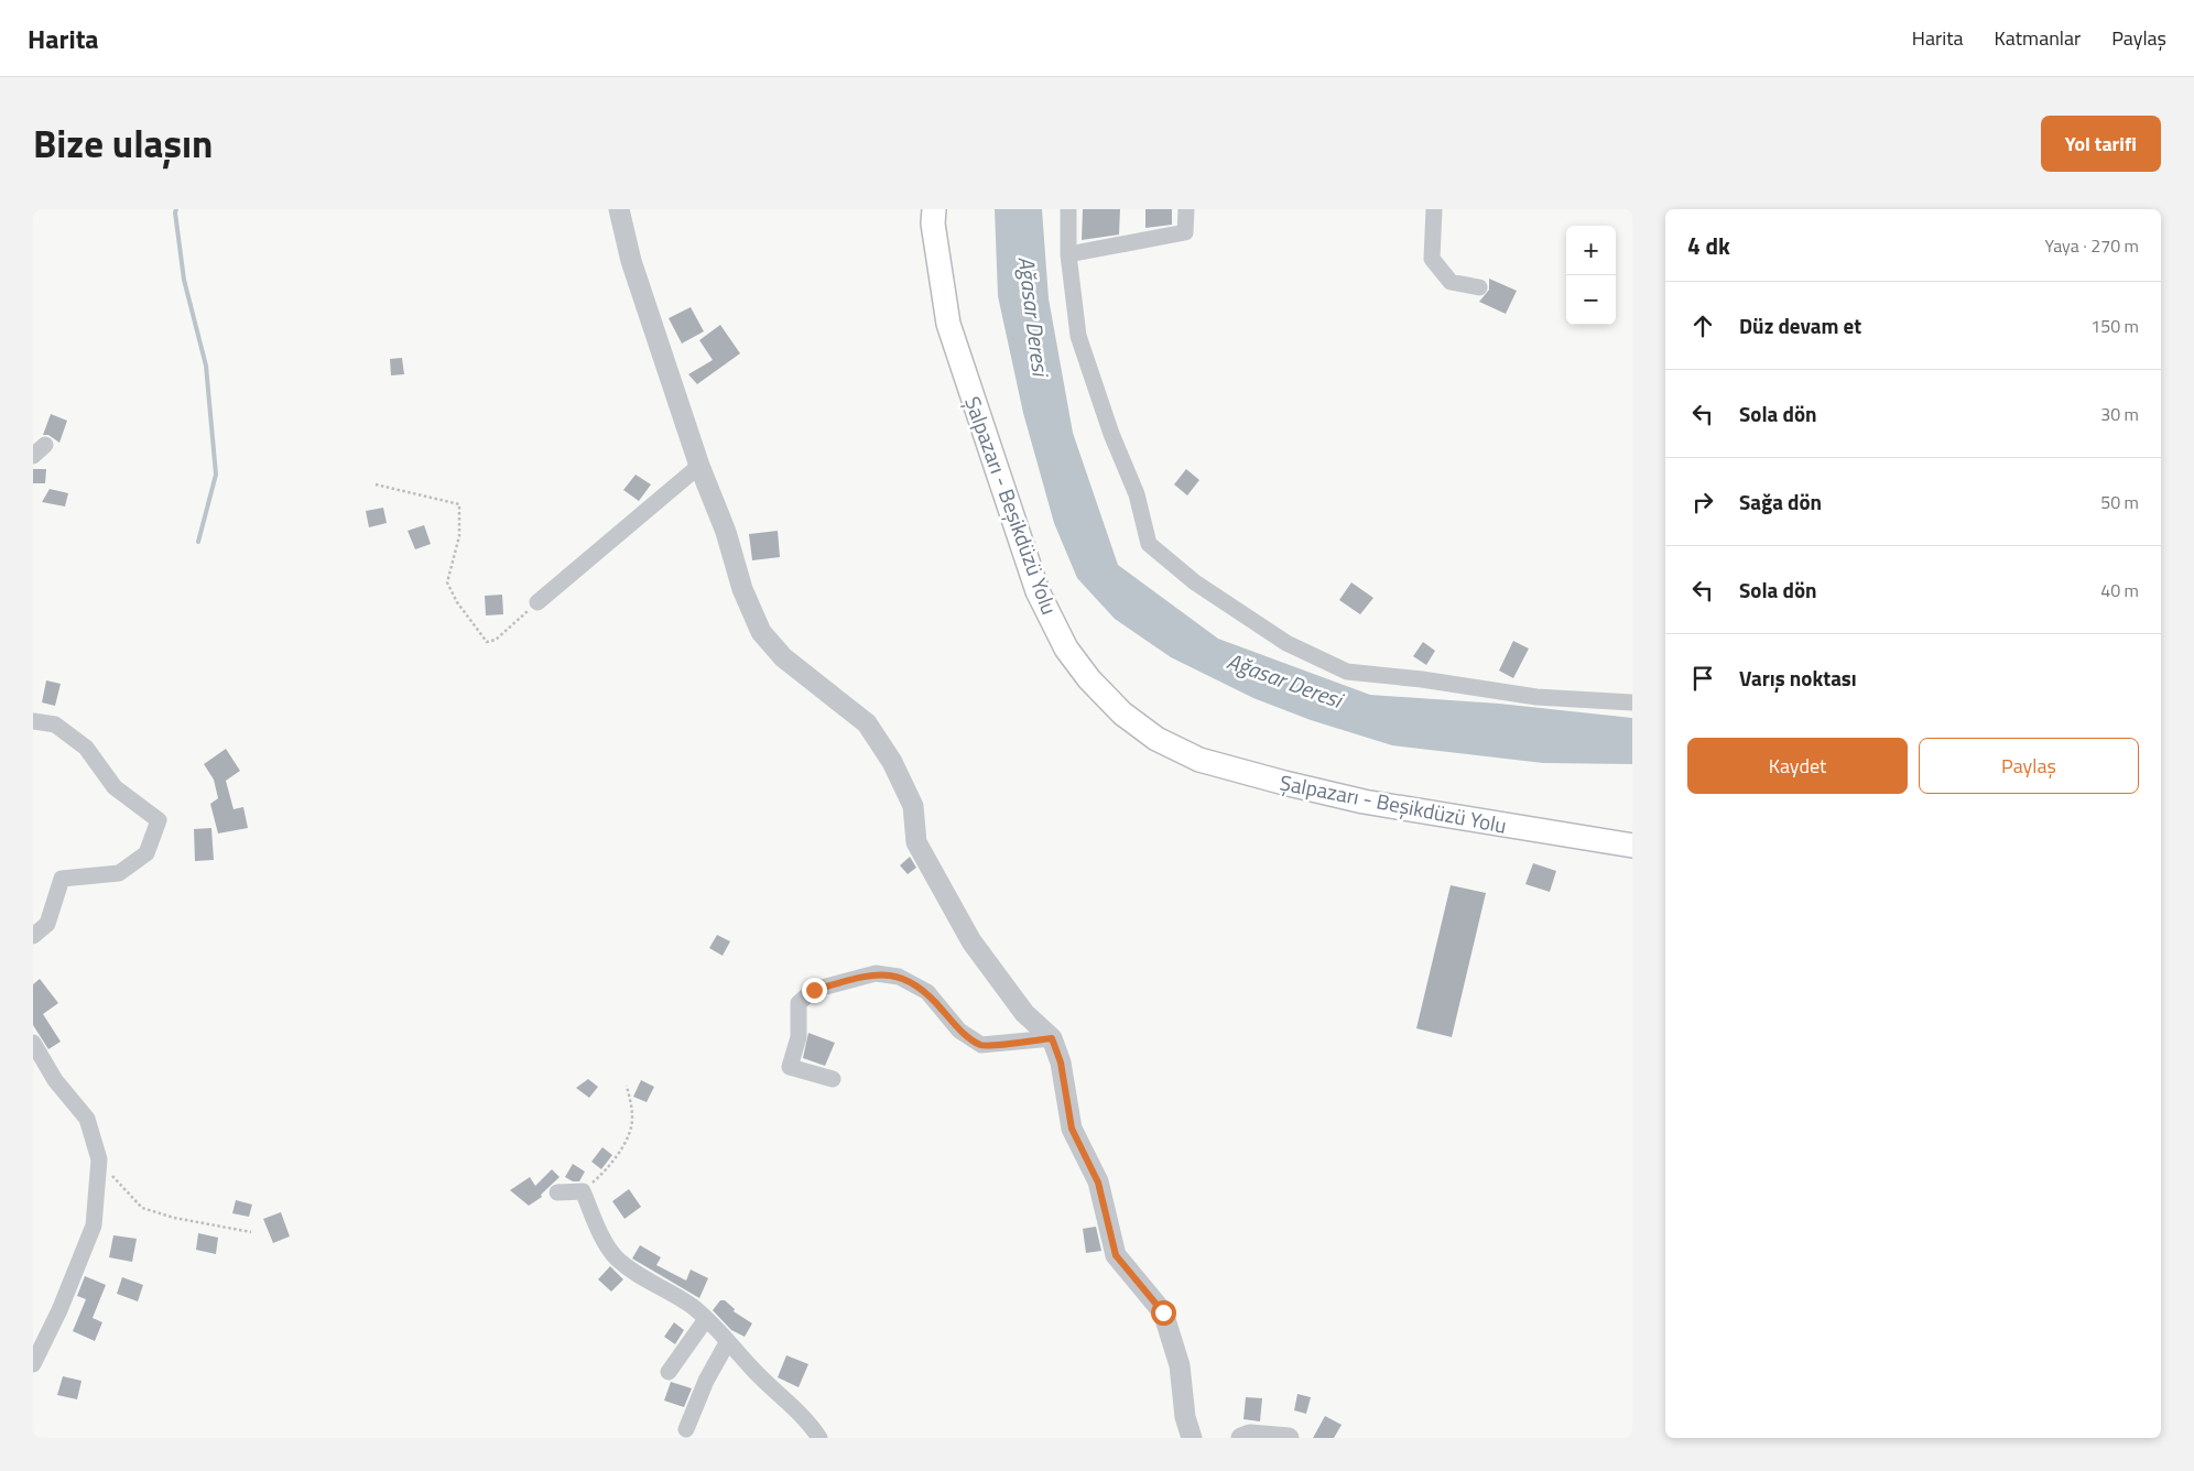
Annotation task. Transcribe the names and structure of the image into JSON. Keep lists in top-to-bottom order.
{
  "streets": {
    "main road": ["Şalpazarı - Beşikdüzü Yolu"]
  },
  "water": ["Ağasar Deresi"],
  "page": {
    "header": "Harita",
    "nav": ["Harita", "Katmanlar", "Paylaş"],
    "title": "Bize ulaşın",
    "buttons": [
      "Yol tarifi",
      ["Kaydet", "Paylaş"]
    ],
    "heading": ["4 dk", "Yaya · 270 m"],
    "map_buttons": ["+", "−"],
    "list": [
      ["Düz devam et", "150 m"],
      ["Sola dön", "30 m"],
      ["Sağa dön", "50 m"],
      ["Sola dön", "40 m"],
      "Varış noktası"
    ]
  }
}
